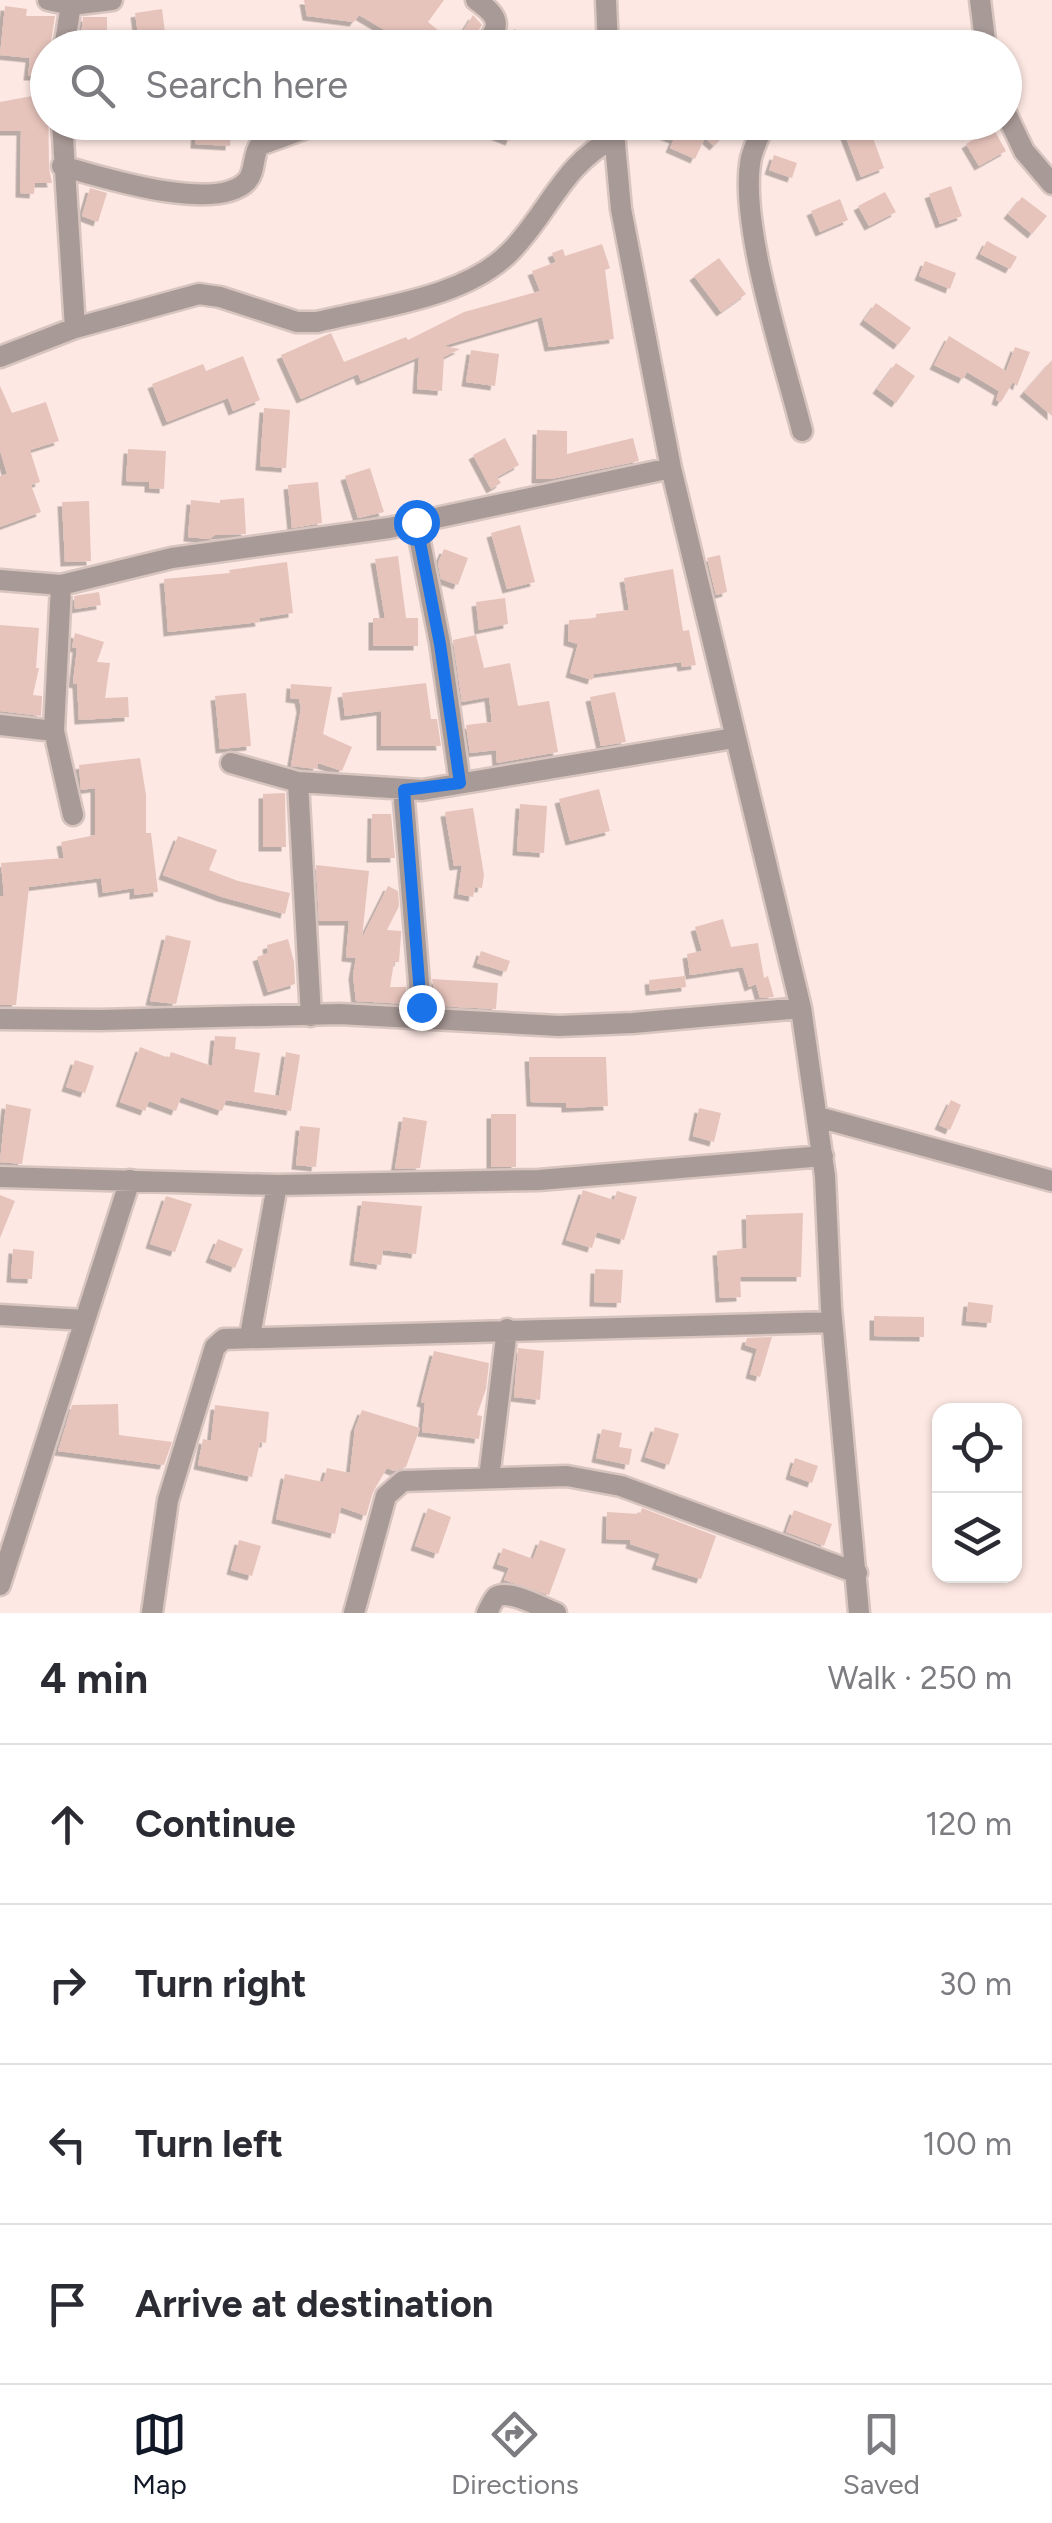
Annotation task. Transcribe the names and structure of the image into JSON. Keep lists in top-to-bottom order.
{
  "page": {
    "search": "Search here",
    "heading": ["4 min", "Walk · 250 m"],
    "list": [
      ["Continue", "120 m"],
      ["Turn right", "30 m"],
      ["Turn left", "100 m"],
      "Arrive at destination"
    ],
    "nav": ["Map", "Directions", "Saved"]
  }
}
